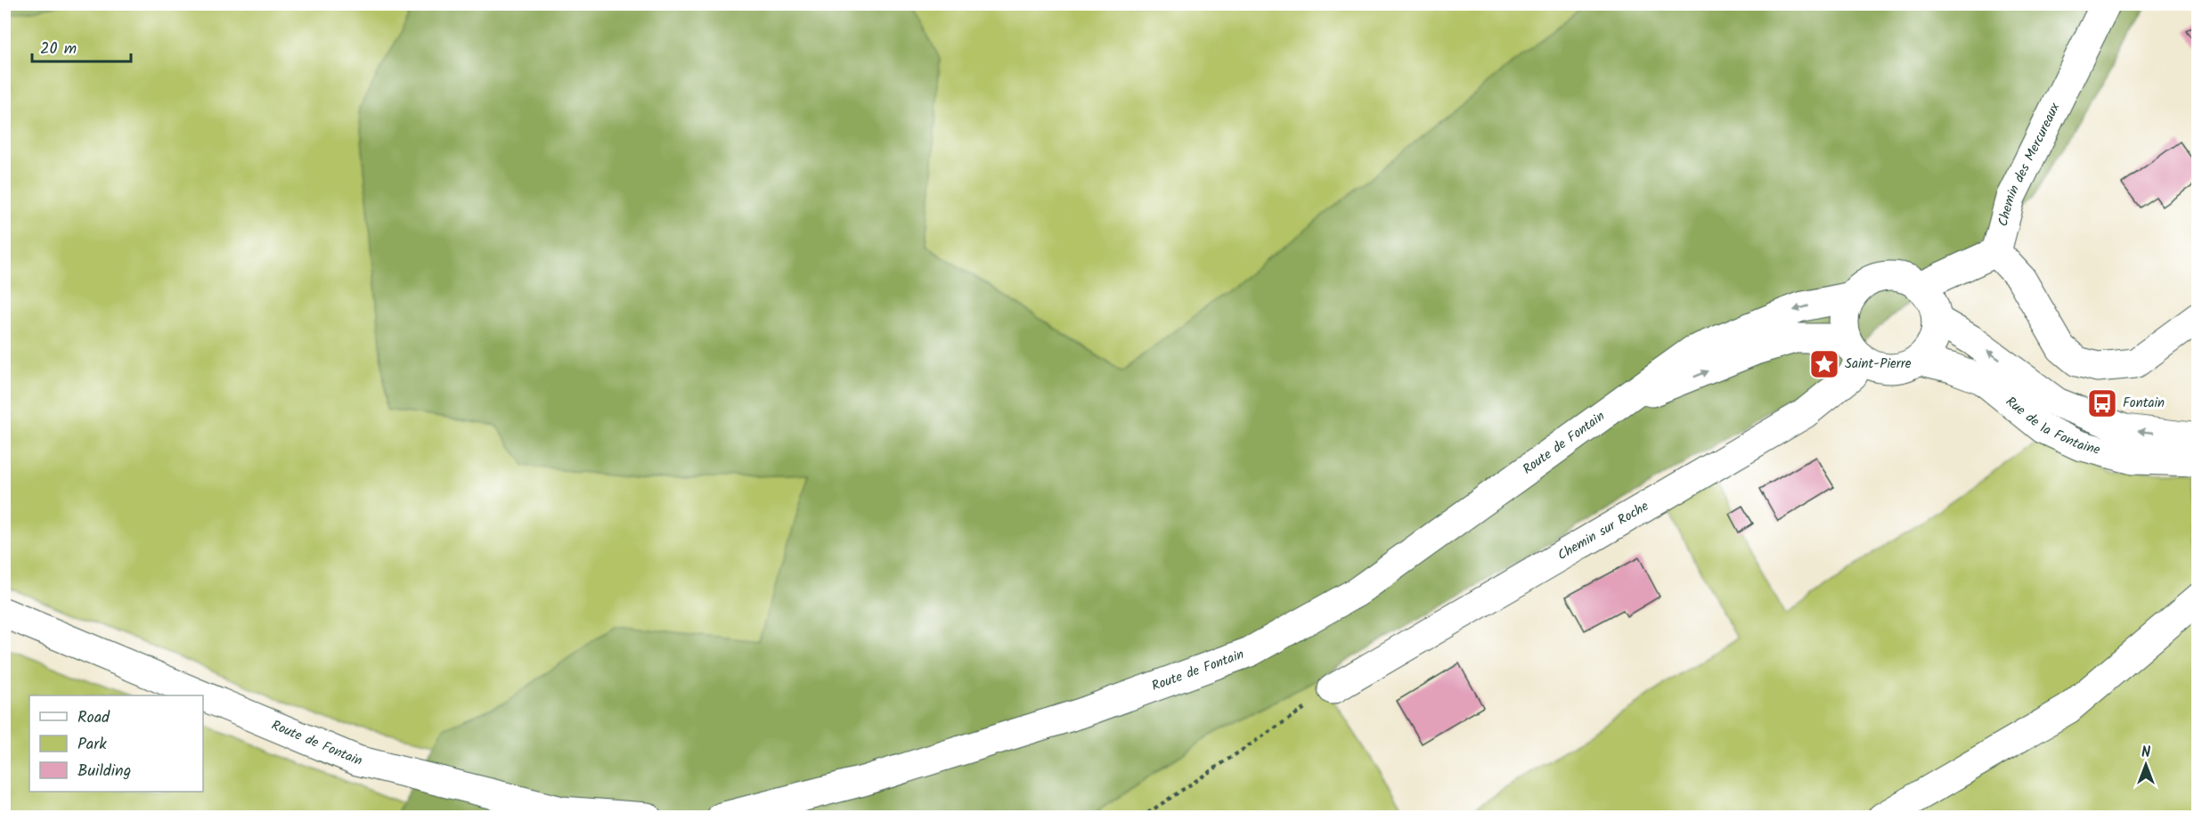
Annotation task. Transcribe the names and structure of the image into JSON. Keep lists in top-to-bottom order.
{
  "streets": {
    "street": [
      "Chemin des Mercureaux",
      "Rue de la Fontaine",
      "Route de Fontain",
      "Chemin sur Roche"
    ]
  },
  "crossings": [
    ["Rue de la Fontaine", "Route de Fontain"],
    ["Rue de la Fontaine", "Chemin sur Roche"],
    ["Route de Fontain", "Chemin sur Roche"]
  ],
  "places": {
    "place": ["Saint-Pierre"],
    "bus stop": ["Fontain"]
  },
  "legend": ["Road", "Park", "Building"],
  "scale_bar": "20 m",
  "north": "top"
}
